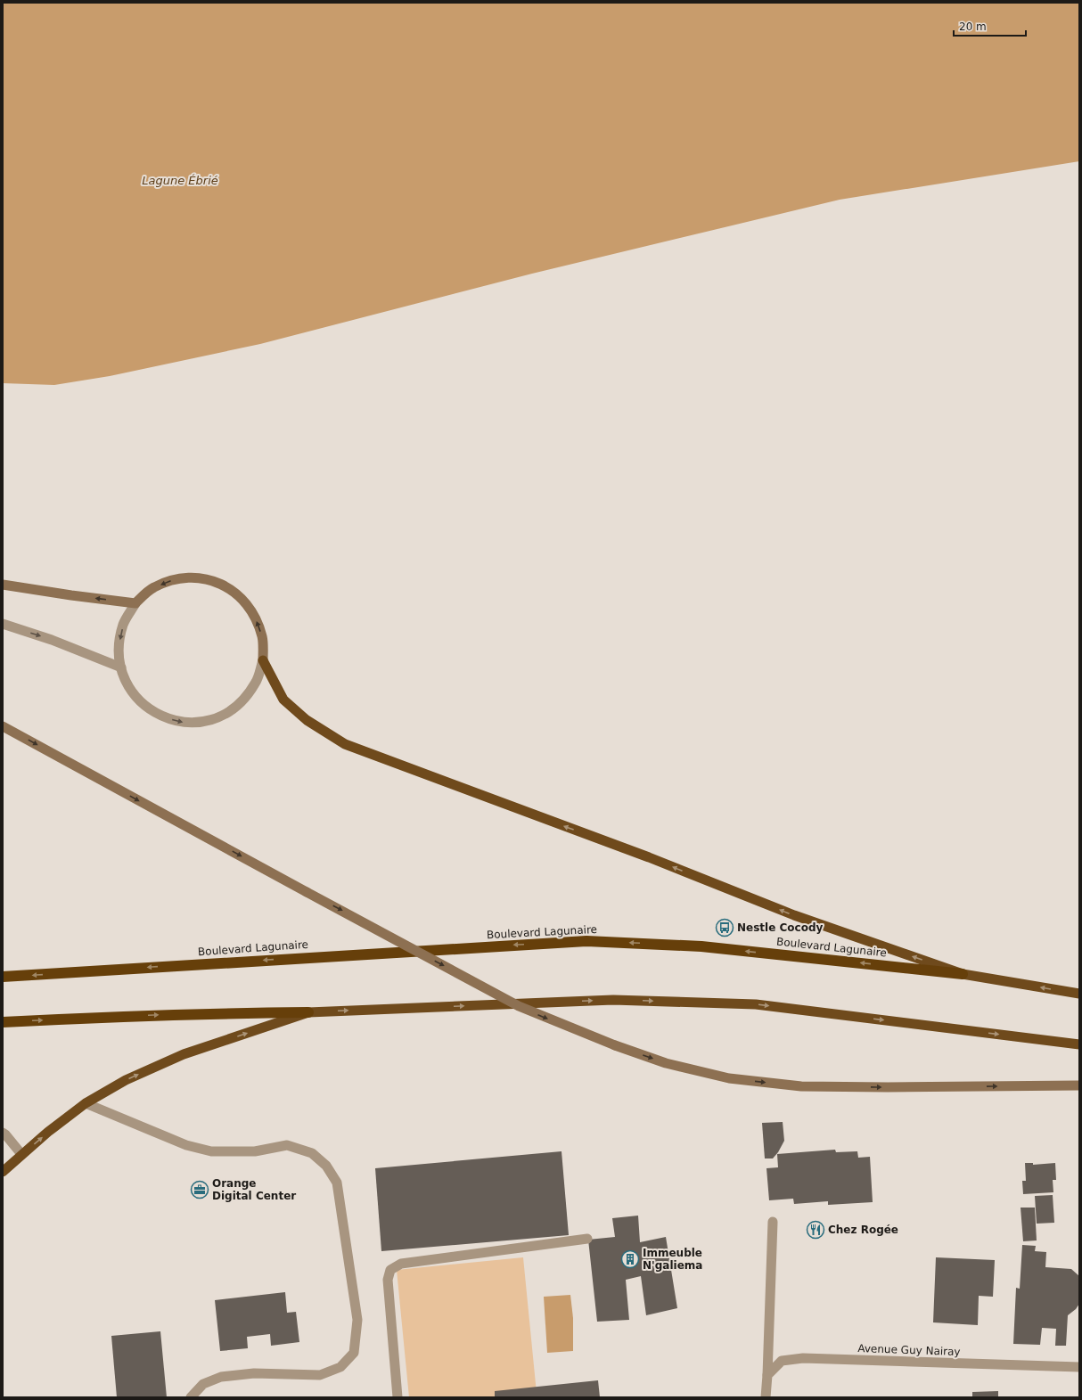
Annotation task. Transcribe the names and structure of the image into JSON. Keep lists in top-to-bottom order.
{
  "streets": {
    "highway": ["Boulevard Lagunaire"],
    "street": ["Avenue Guy Nairay"]
  },
  "water": ["Lagune Ébrié"],
  "places": {
    "bus stop": ["Nestle Cocody"],
    "office": ["Orange Digital Center"],
    "restaurant": ["Chez Rogée"],
    "building": ["Immeuble N'galiema"]
  },
  "scale_bar": "20 m"
}
